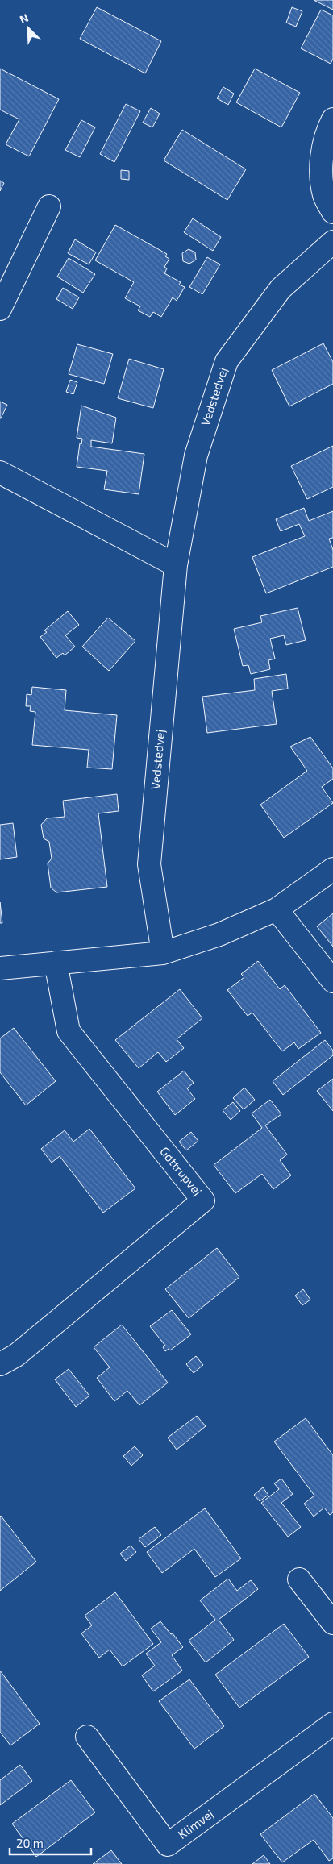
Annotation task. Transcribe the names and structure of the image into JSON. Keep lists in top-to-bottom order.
{
  "streets": {
    "street": ["Vedstedvej", "Gøttrupvej", "Klimvej"]
  },
  "scale_bar": "20 m",
  "north": "top left"
}
